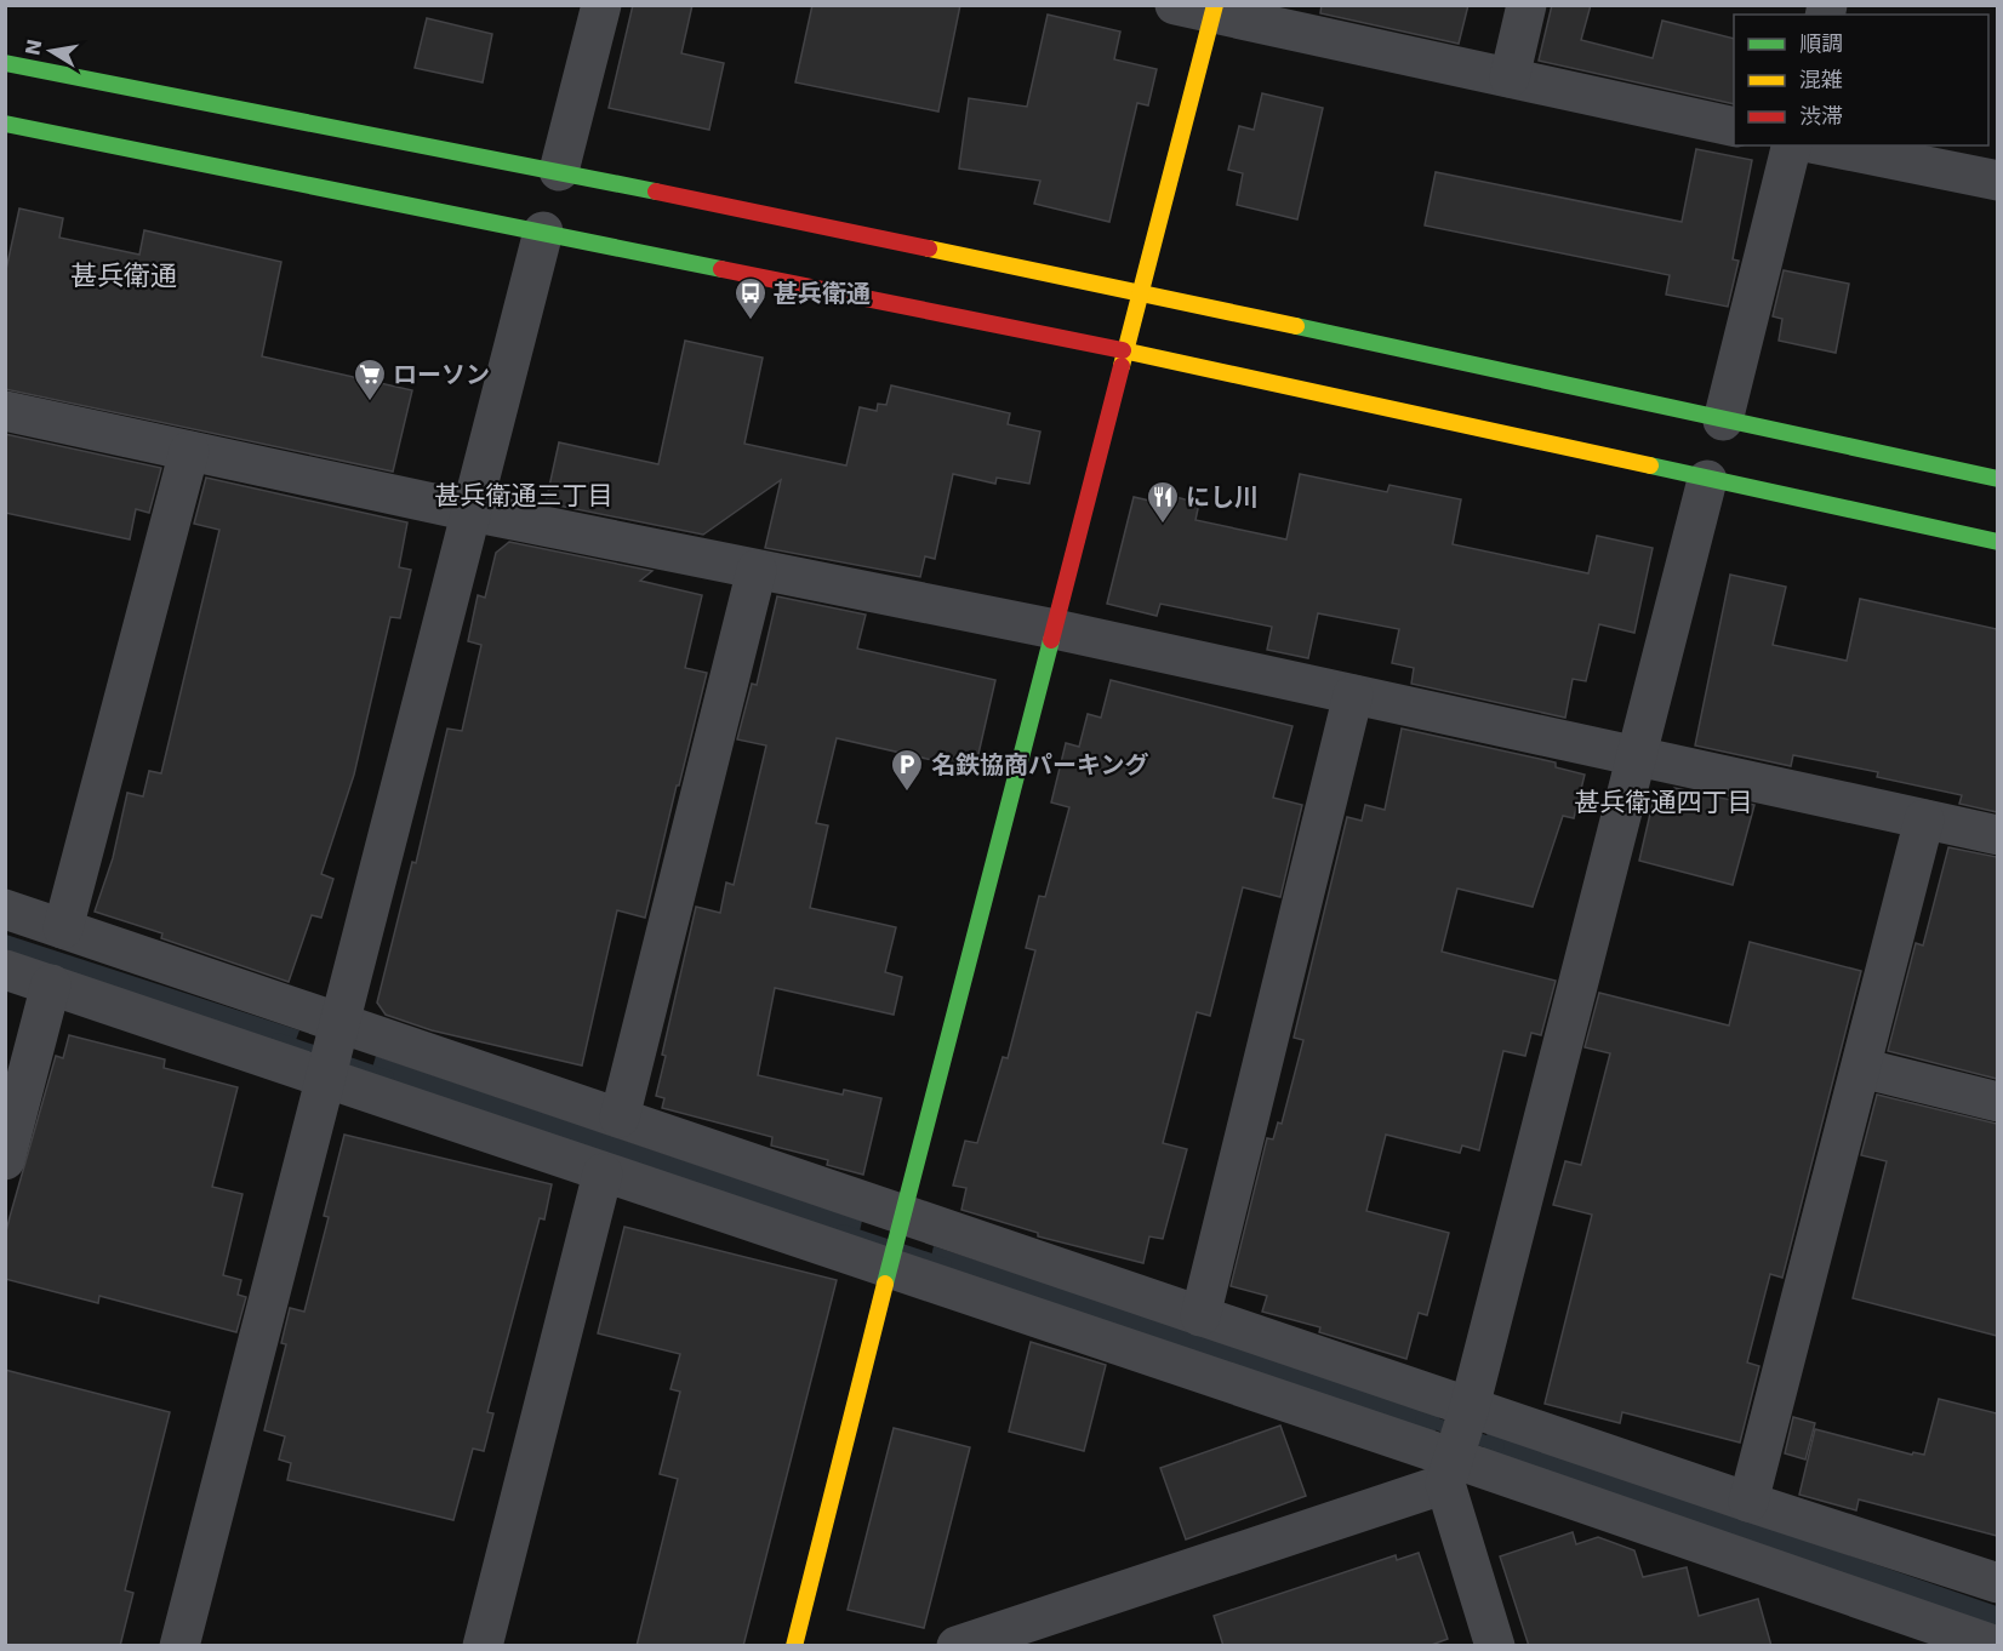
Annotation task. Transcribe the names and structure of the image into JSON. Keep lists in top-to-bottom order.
{
  "districts": ["甚兵衛通", "甚兵衛通三丁目", "甚兵衛通四丁目"],
  "places": {
    "bus stop": ["甚兵衛通"],
    "supermarket": ["ローソン"],
    "restaurant": ["にし川"],
    "parking": ["名鉄協商パーキング"]
  },
  "legend": ["順調", "混雑", "渋滞"],
  "north": "left"
}
